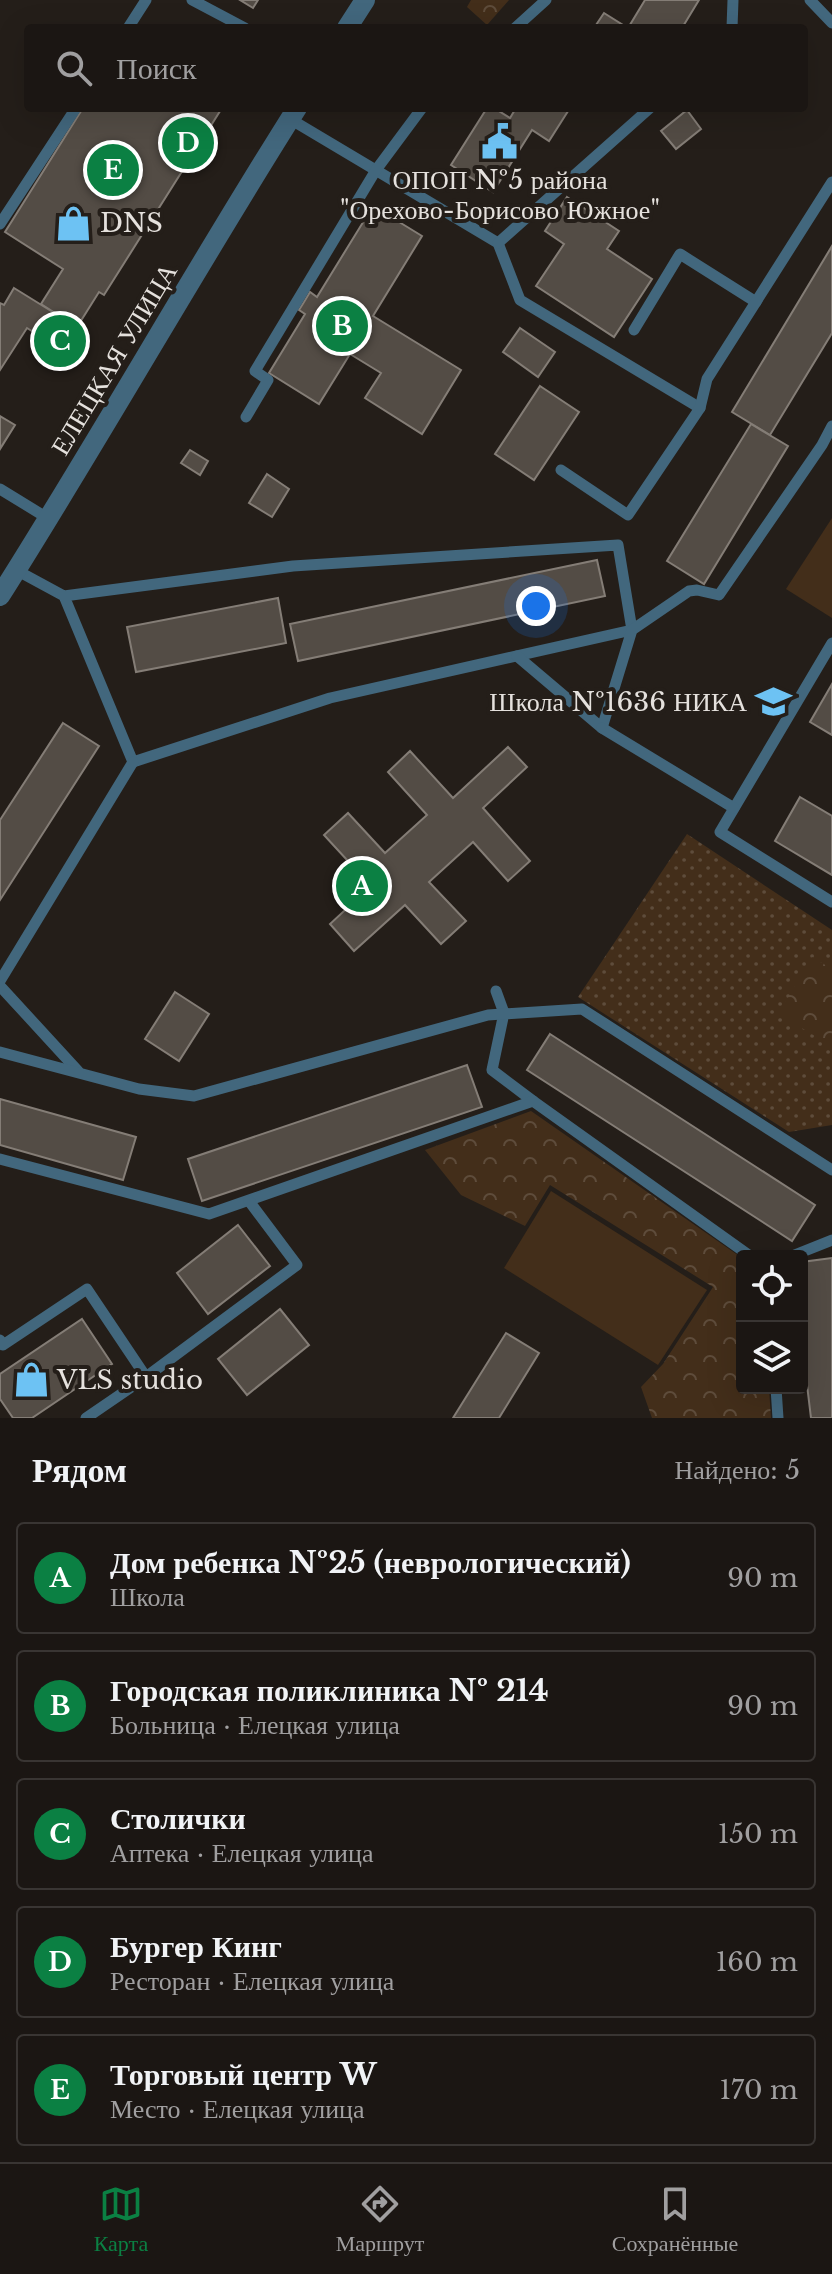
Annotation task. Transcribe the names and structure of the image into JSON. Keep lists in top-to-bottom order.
{
  "streets": {
    "street": ["ЕЛЕЦКАЯ УЛИЦА"]
  },
  "places": {
    "public building": ["ОПОП №5 района \"Орехово-Борисово Южное\""],
    "shop": ["DNS", "VLS studio"],
    "school or university": ["Школа №1636 НИКА"]
  },
  "page": {
    "search": "Поиск",
    "pins": [
      "D",
      "E",
      "B",
      "C",
      "A"
    ],
    "heading": ["Рядом", "Найдено: 5"],
    "list": [
      {
        "mark": "A",
        "name": "Дом ребенка №25 (неврологический)",
        "note": "Школа",
        "value": "90 m"
      },
      {
        "mark": "B",
        "name": "Городская поликлиника № 214",
        "note": "Больница · Елецкая улица",
        "value": "90 m"
      },
      {
        "mark": "C",
        "name": "Столички",
        "note": "Аптека · Елецкая улица",
        "value": "150 m"
      },
      {
        "mark": "D",
        "name": "Бургер Кинг",
        "note": "Ресторан · Елецкая улица",
        "value": "160 m"
      },
      {
        "mark": "E",
        "name": "Торговый центр W",
        "note": "Место · Елецкая улица",
        "value": "170 m"
      }
    ],
    "nav": ["Карта", "Маршрут", "Сохранённые"]
  }
}
